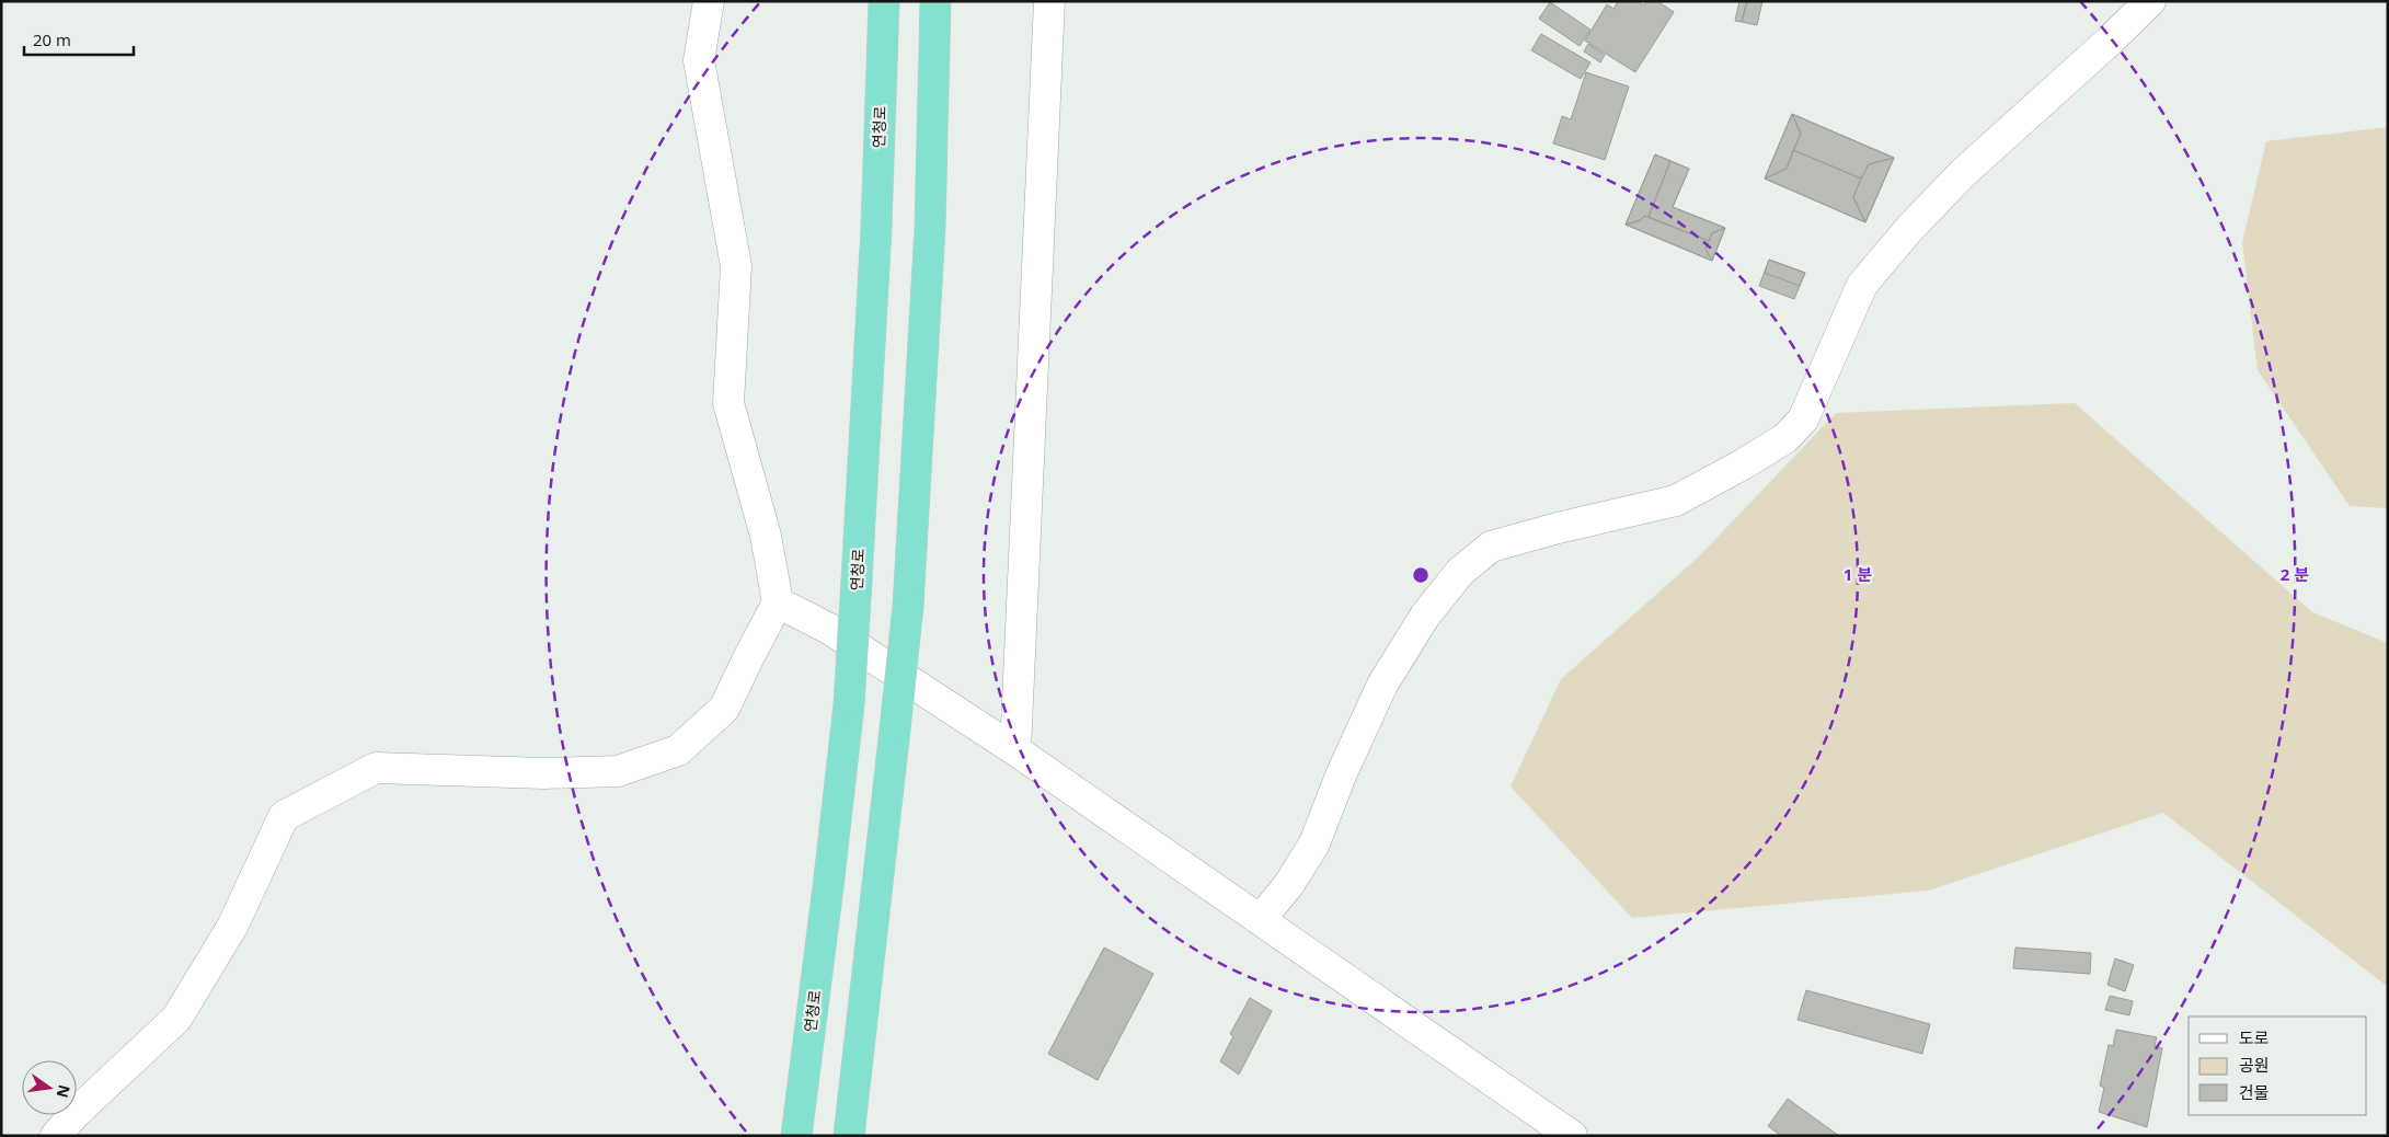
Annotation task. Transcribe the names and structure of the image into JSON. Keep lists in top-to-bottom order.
{
  "streets": {
    "highway": ["연청로"]
  },
  "legend": ["도로", "공원", "건물"],
  "scale_bar": "20 m",
  "north": "right",
  "rings": ["1 분", "2 분"]
}
